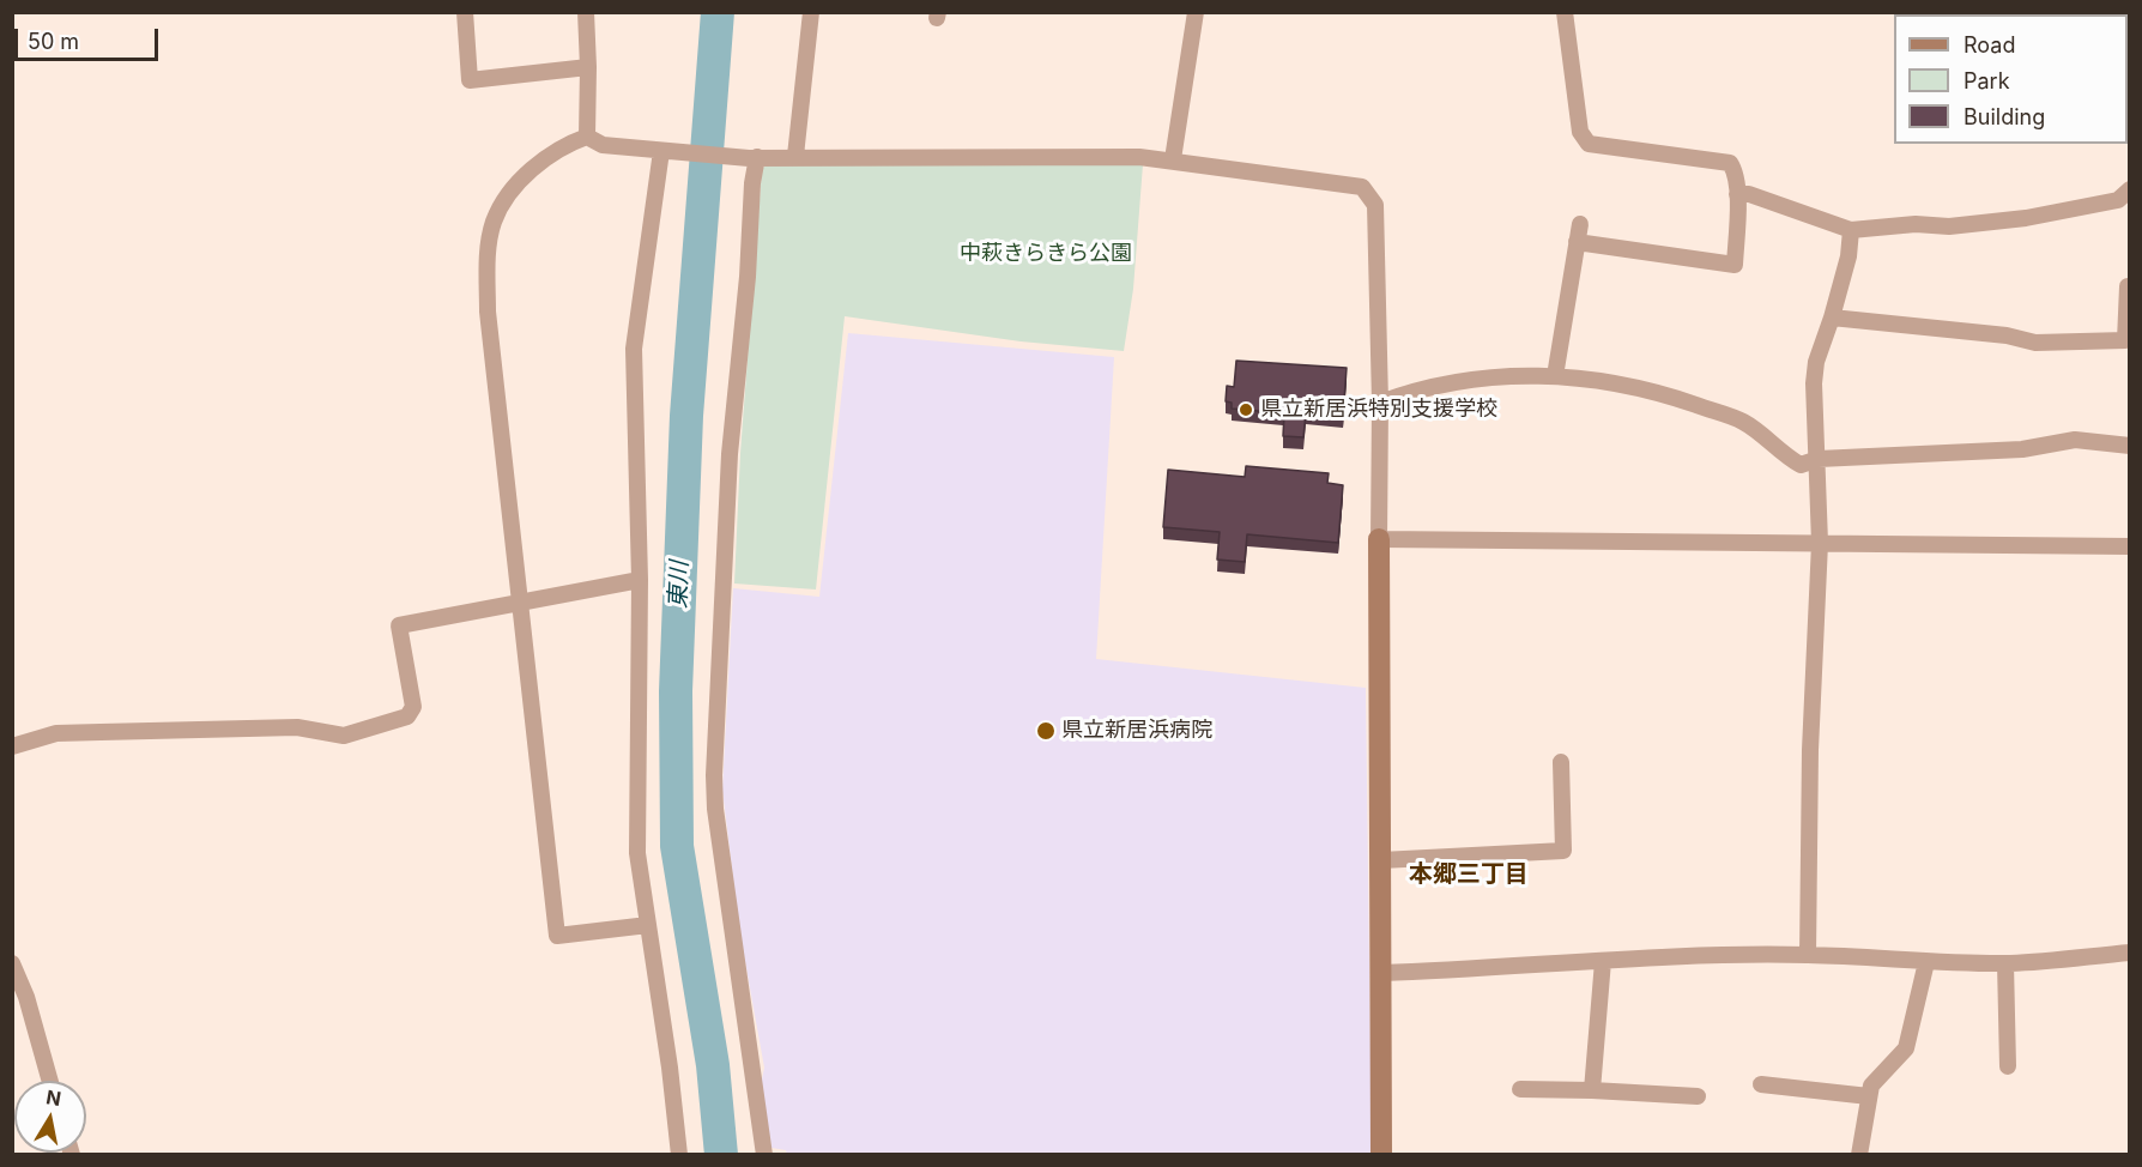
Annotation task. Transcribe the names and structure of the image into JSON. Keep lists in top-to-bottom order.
{
  "districts": ["本郷三丁目"],
  "water": ["東川"],
  "parks": ["中萩きらきら公園"],
  "places": ["県立新居浜特別支援学校", "県立新居浜病院"],
  "legend": ["Road", "Park", "Building"],
  "scale_bar": "50 m",
  "north": "top"
}
